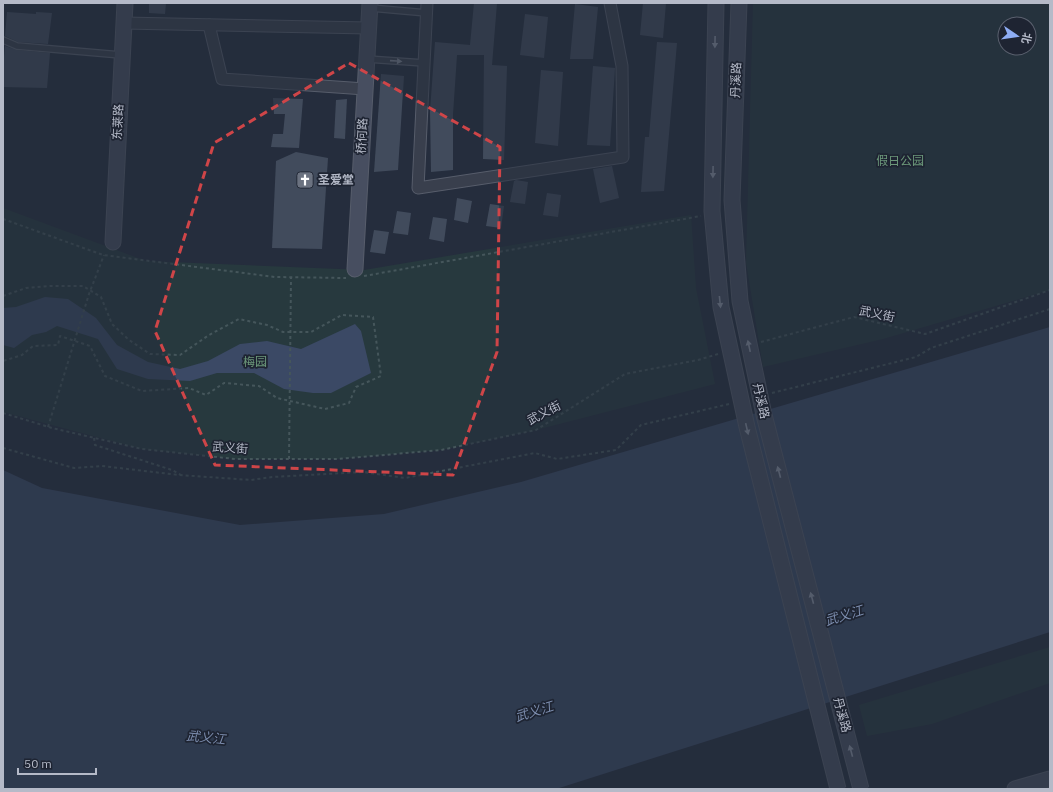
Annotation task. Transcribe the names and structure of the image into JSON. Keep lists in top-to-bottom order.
{
  "streets": {
    "main road": ["丹溪路", "东莱路", "桥何路"],
    "path": ["武义街"]
  },
  "water": ["武义江"],
  "parks": ["假日公园", "梅园"],
  "places": {
    "church": ["圣爱堂"]
  },
  "scale_bar": "50 m",
  "north": "right"
}
